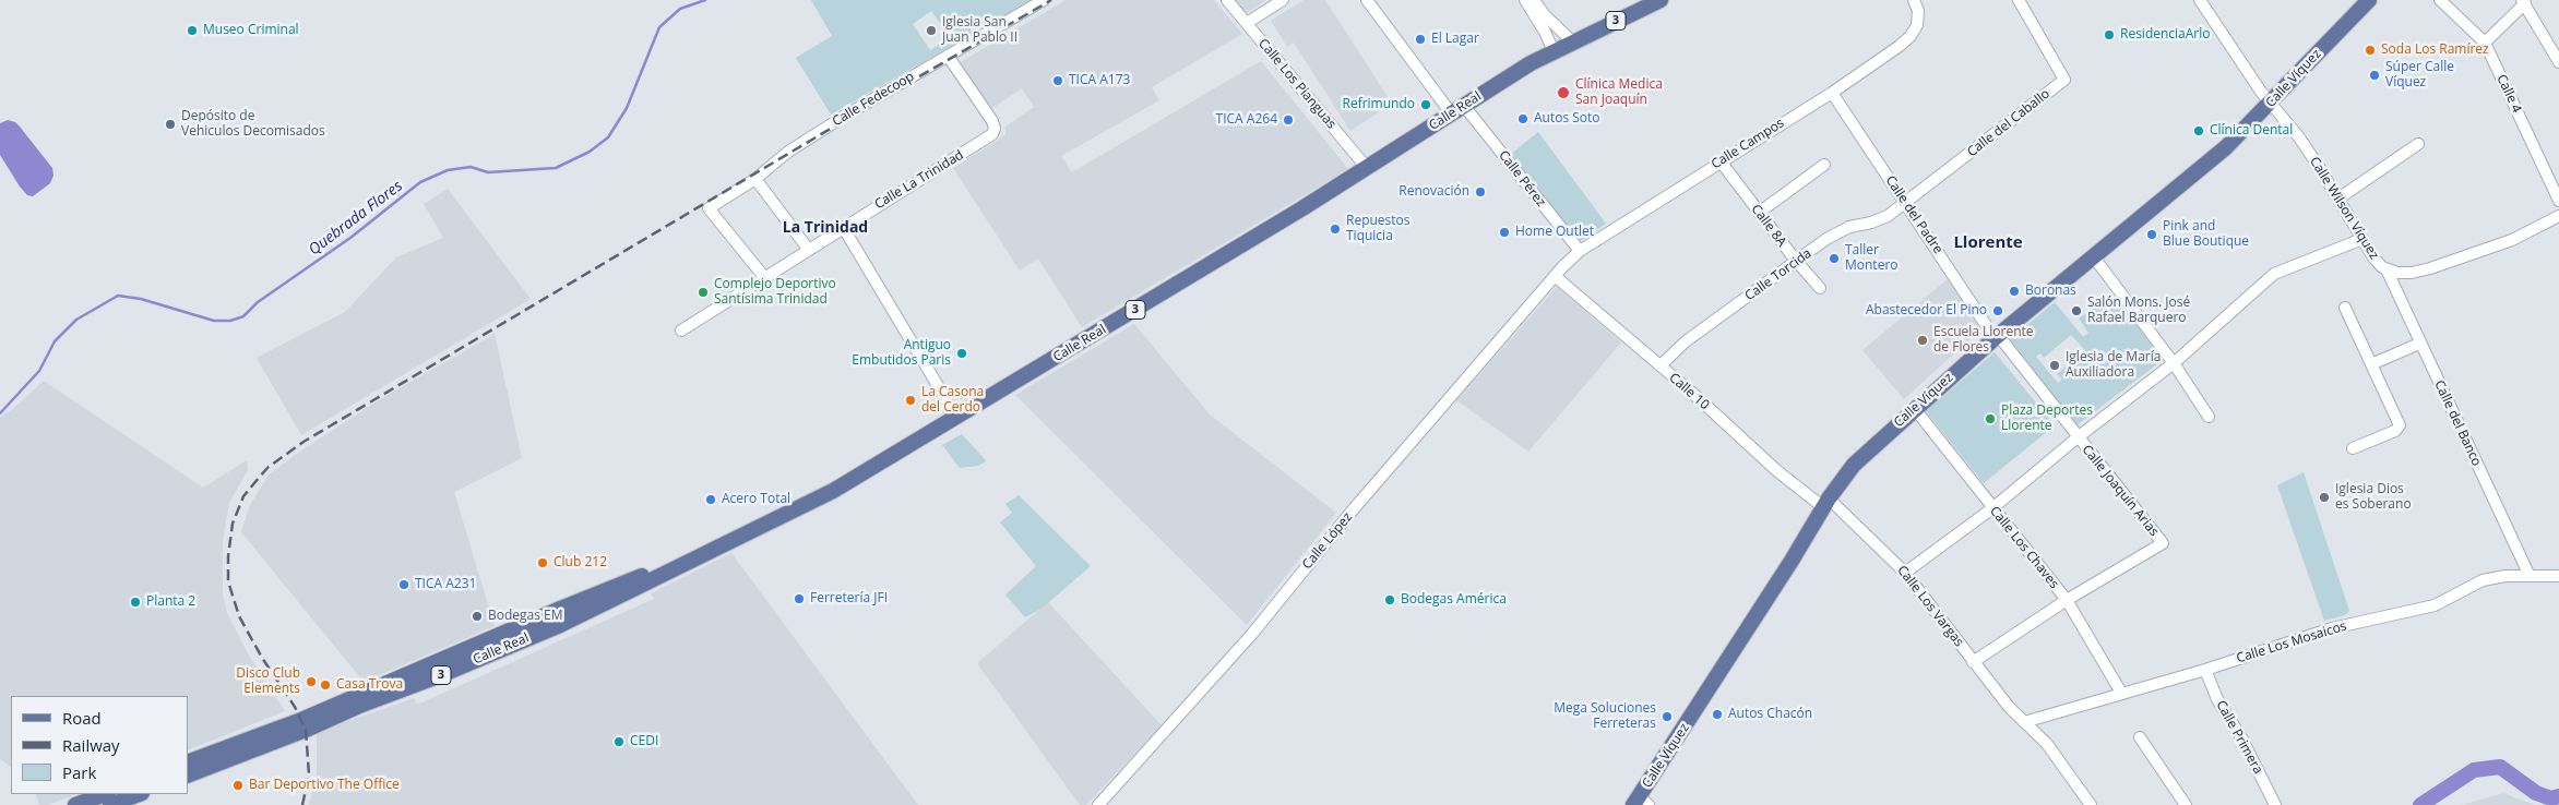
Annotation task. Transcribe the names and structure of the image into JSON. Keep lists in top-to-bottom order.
{
  "streets": {
    "main road": ["3", "Calle Víquez", "Calle Real"],
    "street": [
      "Calle Los Pianguas",
      "Calle 4",
      "Calle Fedecoop",
      "Calle del Caballo",
      "Calle Campos",
      "Calle Pérez",
      "Calle La Trinidad",
      "Calle Wilson Víquez",
      "Calle del Padre",
      "Calle 8A",
      "Calle Torcida",
      "Calle 10",
      "Calle del Banco",
      "Calle Joaquín Arias",
      "Calle López",
      "Calle Los Chaves",
      "Calle Los Vargas",
      "Calle Los Mosaicos",
      "Calle Primera"
    ]
  },
  "crossings": [
    ["Calle Víquez", "Calle Wilson Víquez"],
    ["Calle Víquez", "Calle del Padre"],
    ["Calle Víquez", "Calle 10"],
    ["Calle Víquez", "Calle Joaquín Arias"],
    ["Calle Víquez", "Calle Los Chaves"],
    ["Calle Víquez", "Calle Los Vargas"],
    ["Calle Los Pianguas", "Calle Real"],
    ["Calle Fedecoop", "Calle La Trinidad"],
    ["Calle Real", "Calle Pérez"],
    ["Calle del Caballo", "Calle del Padre"],
    ["Calle del Caballo", "Calle Torcida"],
    ["Calle Campos", "Calle Pérez"],
    ["Calle Campos", "Calle del Padre"],
    ["Calle Campos", "Calle 8A"],
    ["Calle Campos", "Calle 10"],
    ["Calle Campos", "Calle López"],
    ["Calle Wilson Víquez", "Calle del Banco"],
    ["Calle del Padre", "Calle Torcida"],
    ["Calle del Padre", "Calle Joaquín Arias"],
    ["Calle 8A", "Calle Torcida"],
    ["Calle Torcida", "Calle 10"],
    ["Calle 10", "Calle López"],
    ["Calle 10", "Calle Los Vargas"],
    ["Calle del Banco", "Calle Los Mosaicos"],
    ["Calle Joaquín Arias", "Calle Los Chaves"],
    ["Calle Los Chaves", "Calle Los Mosaicos"],
    ["Calle Los Vargas", "Calle Los Mosaicos"],
    ["Calle Los Mosaicos", "Calle Primera"]
  ],
  "districts": ["La Trinidad", "Llorente"],
  "water": ["Quebrada Flores"],
  "places": [
    "Museo Criminal",
    "Iglesia San Juan Pablo II",
    "ResidenciaArlo",
    "El Lagar",
    "Soda Los Ramírez",
    "Súper Calle Víquez",
    "TICA A173",
    "Clínica Medica San Joaquín",
    "Refrimundo",
    "Autos Soto",
    "TICA A264",
    "Depósito de Vehiculos Decomisados",
    "Clínica Dental",
    "Renovación",
    "Repuestos Tiquicia",
    "Home Outlet",
    "Pink and Blue Boutique",
    "Taller Montero",
    "Boronas",
    "Complejo Deportivo Santísima Trinidad",
    "Abastecedor El Pino",
    "Salón Mons. José Rafael Barquero",
    "Escuela Llorente de Flores",
    "Antiguo Embutidos Paris",
    "Iglesia de María Auxiliadora",
    "La Casona del Cerdo",
    "Plaza Deportes Llorente",
    "Iglesia Dios es Soberano",
    "Acero Total",
    "Club 212",
    "TICA A231",
    "Ferretería JFI",
    "Bodegas América",
    "Planta 2",
    "Bodegas EM",
    "Disco Club Elements",
    "Casa Trova",
    "Autos Chacón",
    "Mega Soluciones Ferreteras",
    "CEDI",
    "Bar Deportivo The Office"
  ],
  "legend": ["Road", "Railway", "Park"]
}
